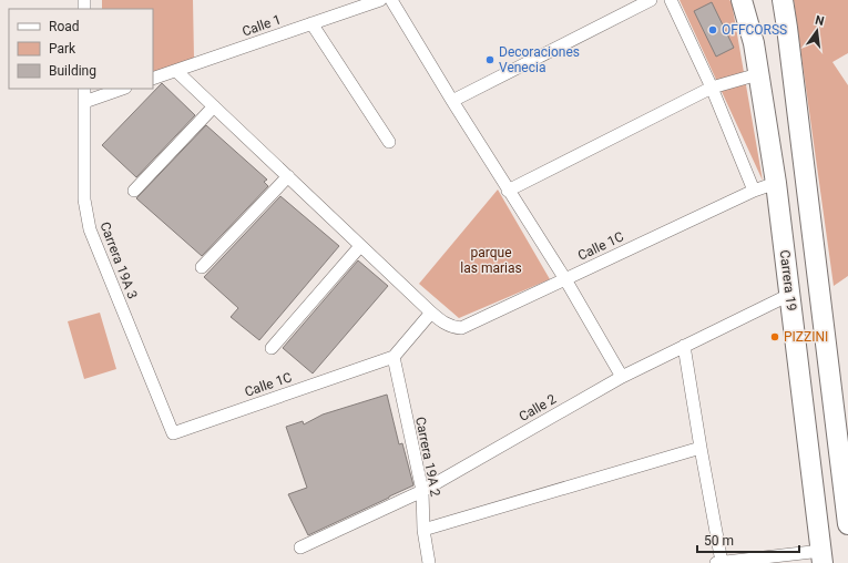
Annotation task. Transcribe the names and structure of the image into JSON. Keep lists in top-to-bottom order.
{
  "streets": {
    "highway": ["Carrera 19"],
    "street": [
      "Calle 1",
      "Calle 1C",
      "Carrera 19A 3",
      "Calle 2",
      "Carrera 19A 2"
    ]
  },
  "crossings": [
    ["Calle 1C", "Carrera 19A 3"],
    ["Calle 1C", "Carrera 19"],
    ["Calle 1C", "Carrera 19A 2"],
    ["Carrera 19", "Calle 2"],
    ["Calle 2", "Carrera 19A 2"]
  ],
  "parks": ["parque las marias"],
  "places": ["OFFCORSS", "Decoraciones Venecia", "PIZZINI"],
  "legend": ["Road", "Park", "Building"],
  "scale_bar": "50 m",
  "north": "top"
}
